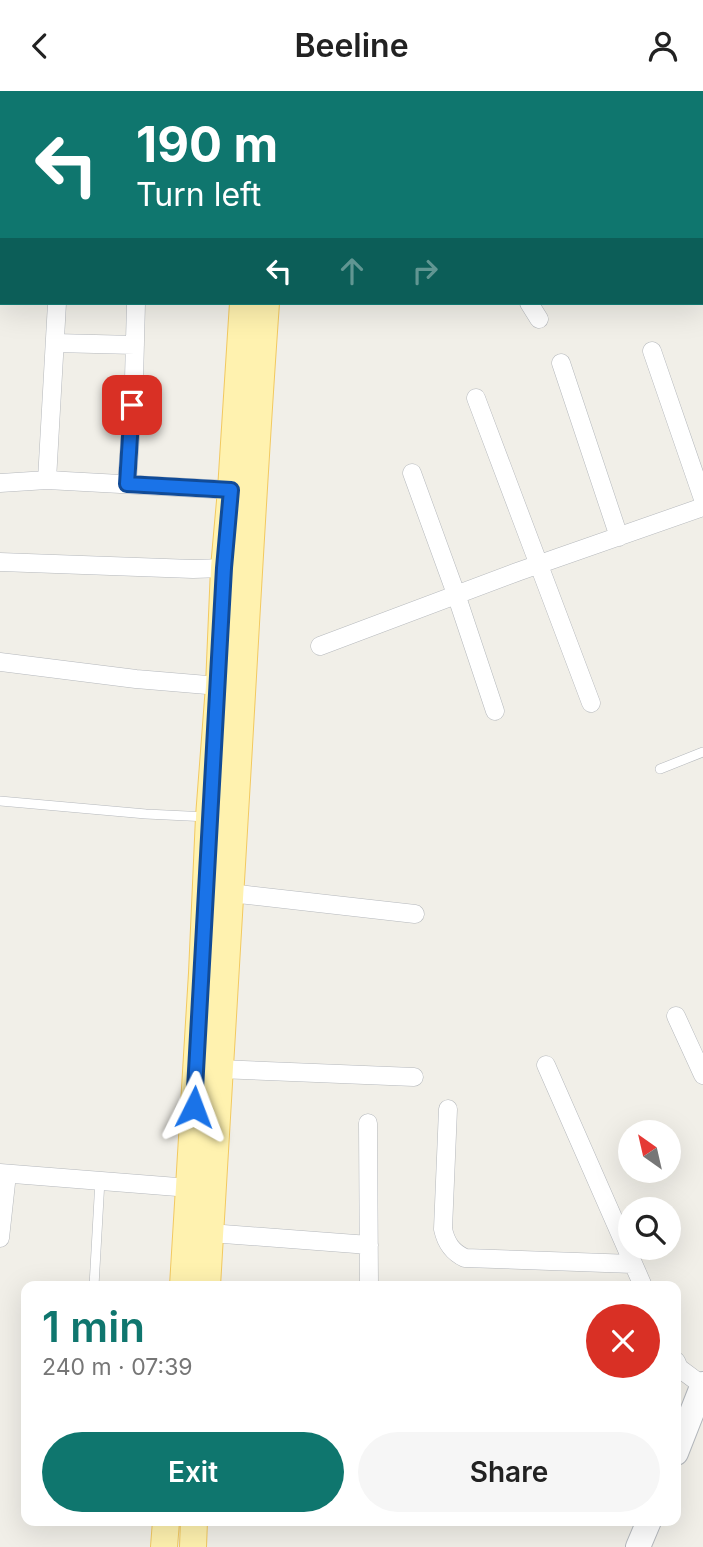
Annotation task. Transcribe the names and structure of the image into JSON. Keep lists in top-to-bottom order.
{
  "north": "top left",
  "page": {
    "header": "Beeline",
    "turn": ["190 m", "Turn left"],
    "heading": ["1 min", "240 m · 07:39"],
    "buttons": ["Exit", "Share"]
  }
}
